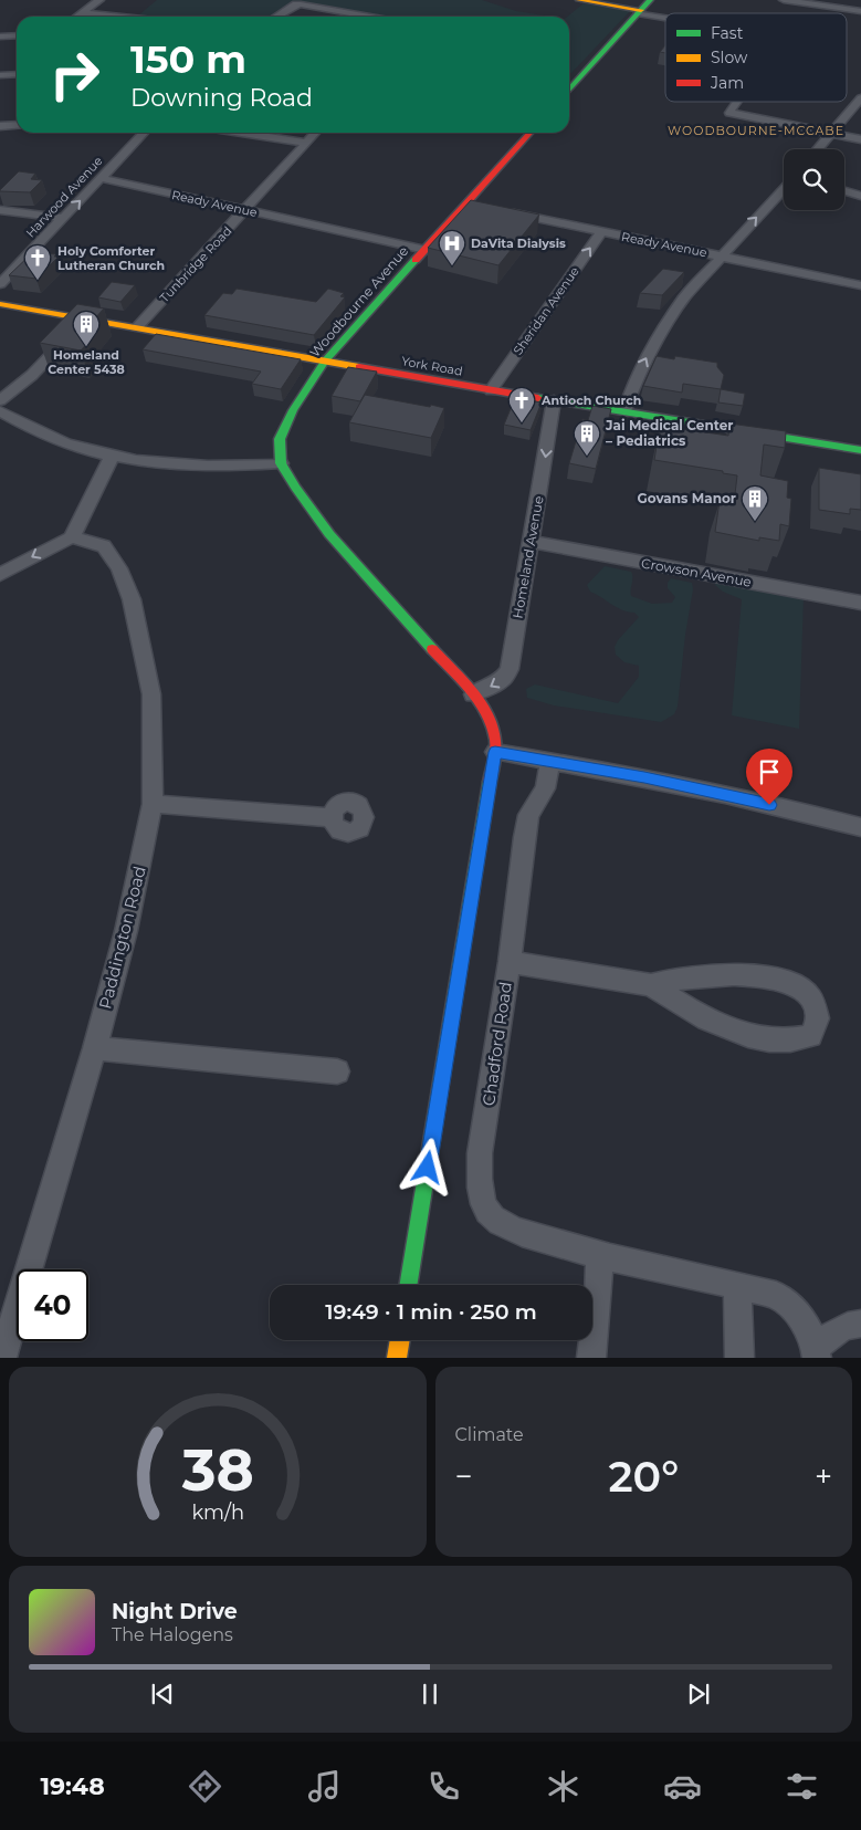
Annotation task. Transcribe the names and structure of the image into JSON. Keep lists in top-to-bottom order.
{
  "streets": {
    "street": [
      "Harwood Avenue",
      "Ready Avenue",
      "Tunbridge Road",
      "Woodbourne Avenue",
      "Sheridan Avenue",
      "York Road",
      "Homeland Avenue",
      "Crowson Avenue",
      "Paddington Road",
      "Chadford Road"
    ]
  },
  "crossings": [
    ["Harwood Avenue", "Ready Avenue"],
    ["Ready Avenue", "Tunbridge Road"],
    ["Ready Avenue", "Woodbourne Avenue"],
    ["Ready Avenue", "Sheridan Avenue"],
    ["Tunbridge Road", "York Road"],
    ["Woodbourne Avenue", "York Road"],
    ["Sheridan Avenue", "York Road"],
    ["York Road", "Homeland Avenue"],
    ["Homeland Avenue", "Crowson Avenue"]
  ],
  "one_way": ["Homeland Avenue"],
  "districts": ["WOODBOURNE-MCCABE"],
  "places": {
    "hospital": ["DaVita Dialysis"],
    "church": ["Holy Comforter Lutheran Church", "Antioch Church"],
    "building": ["Homeland Center 5438", "Jai Medical Center – Pediatrics", "Govans Manor"]
  },
  "legend": ["Fast", "Slow", "Jam"],
  "page": {
    "turn": ["150 m", "Downing Road"],
    "limit": "40",
    "trip": "19:49 · 1 min · 250 m",
    "tile": "Climate",
    "heat": ["−", "20°", "+"],
    "song": ["Night Drive", "The Halogens"],
    "tabs": "19:48",
    "gauge": ["38", "km/h"]
  }
}
